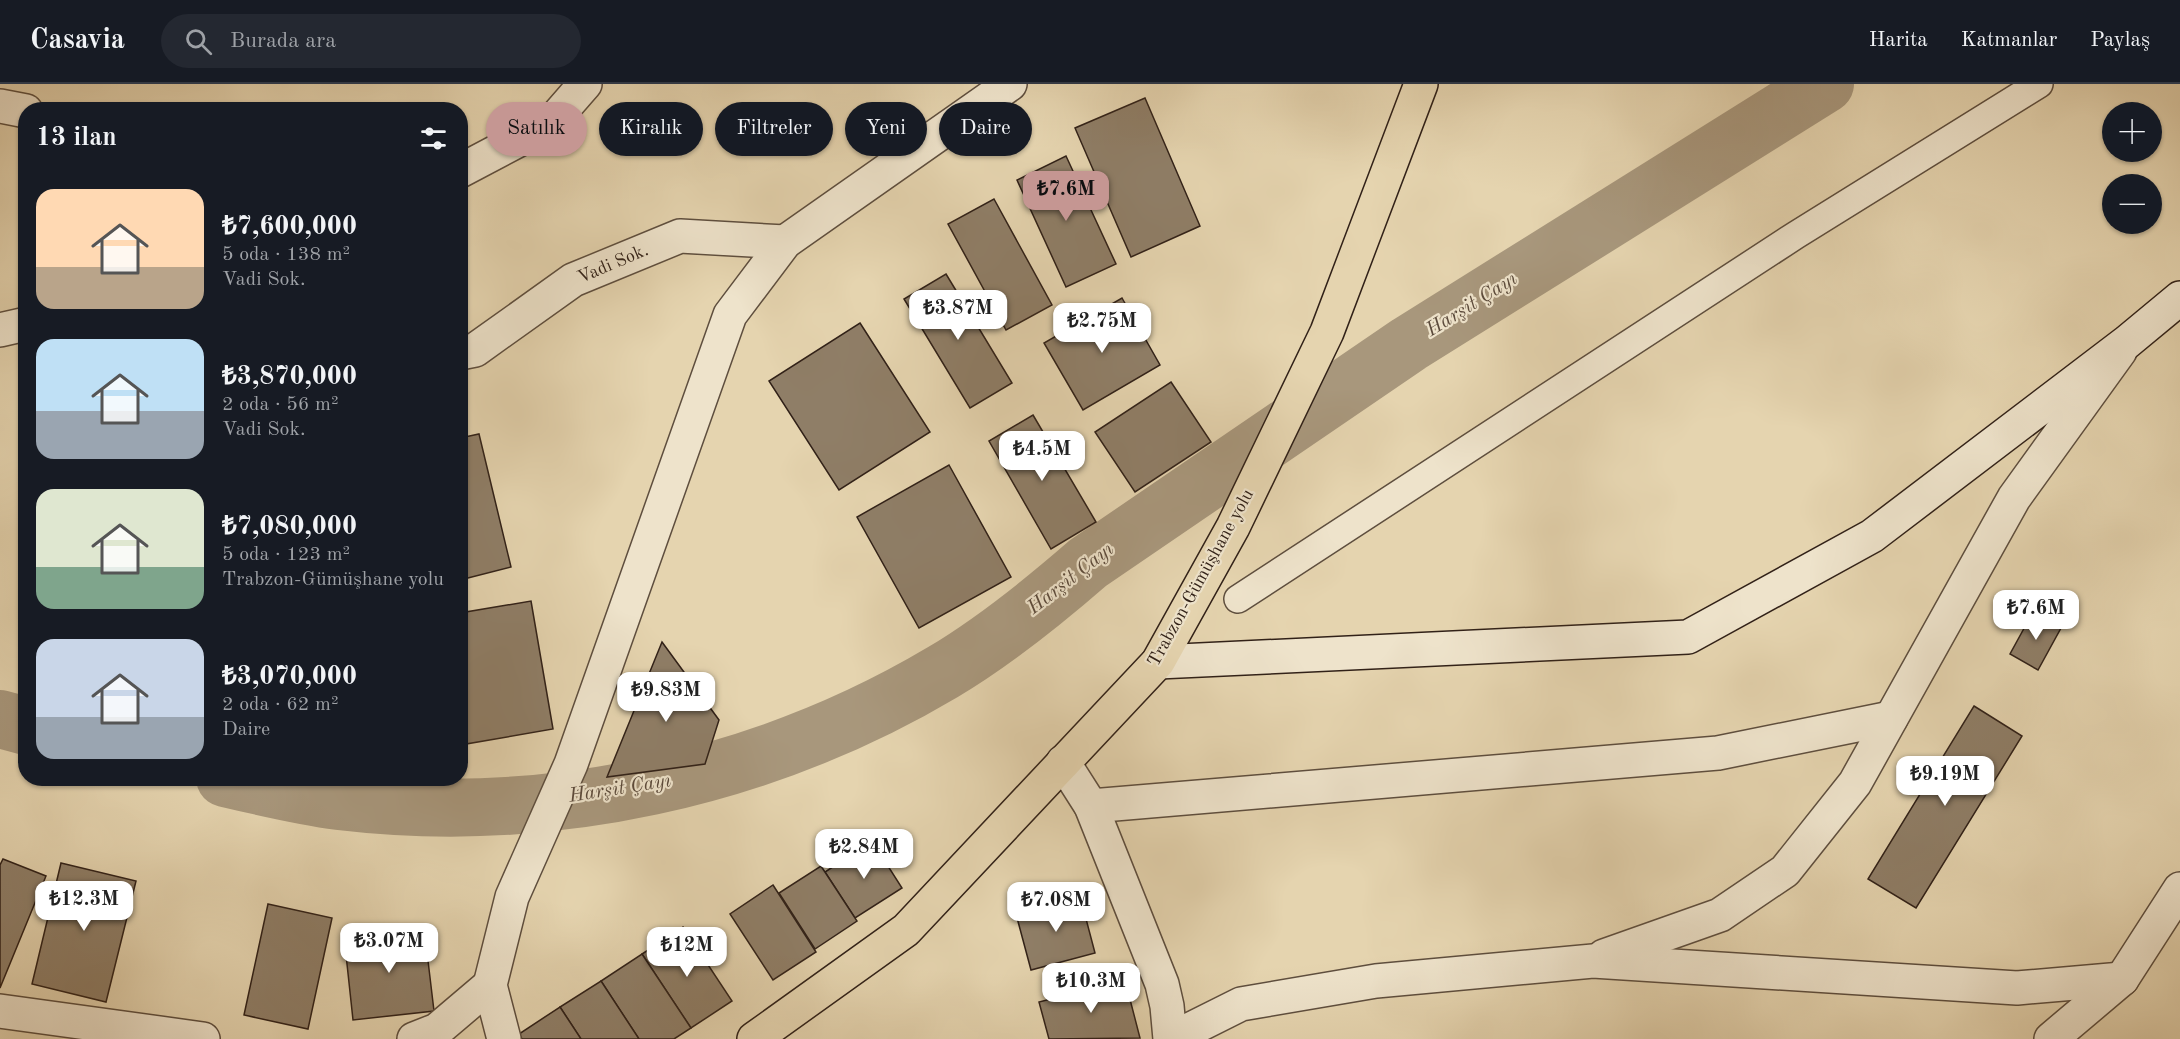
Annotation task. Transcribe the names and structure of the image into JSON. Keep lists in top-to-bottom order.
{
  "streets": {
    "main road": ["Trabzon-Gümüşhane yolu"],
    "street": ["Vadi Sok."]
  },
  "water": ["Harşit Çayı"],
  "page": {
    "header": "Casavia",
    "search": "Burada ara",
    "nav": ["Harita", "Katmanlar", "Paylaş"],
    "map_buttons": ["+", "−"],
    "chip": [
      "Satılık",
      "Kiralık",
      "Filtreler",
      "Yeni",
      "Daire"
    ],
    "heading": "13 ilan",
    "price": [
      "₺7.6M",
      "₺3.87M",
      "₺2.75M",
      "₺4.5M",
      "₺7.6M",
      "₺9.83M",
      "₺9.19M",
      "₺2.84M",
      "₺12.3M",
      "₺7.08M",
      "₺3.07M",
      "₺12M",
      "₺10.3M"
    ],
    "list": [
      {
        "name": "₺7,600,000",
        "note": "5 oda · 138 m² · Vadi Sok."
      },
      {
        "name": "₺3,870,000",
        "note": "2 oda · 56 m² · Vadi Sok."
      },
      {
        "name": "₺7,080,000",
        "note": "5 oda · 123 m² · Trabzon-Gümüşhane yolu"
      },
      {
        "name": "₺3,070,000",
        "note": "2 oda · 62 m² · Daire"
      }
    ]
  }
}
